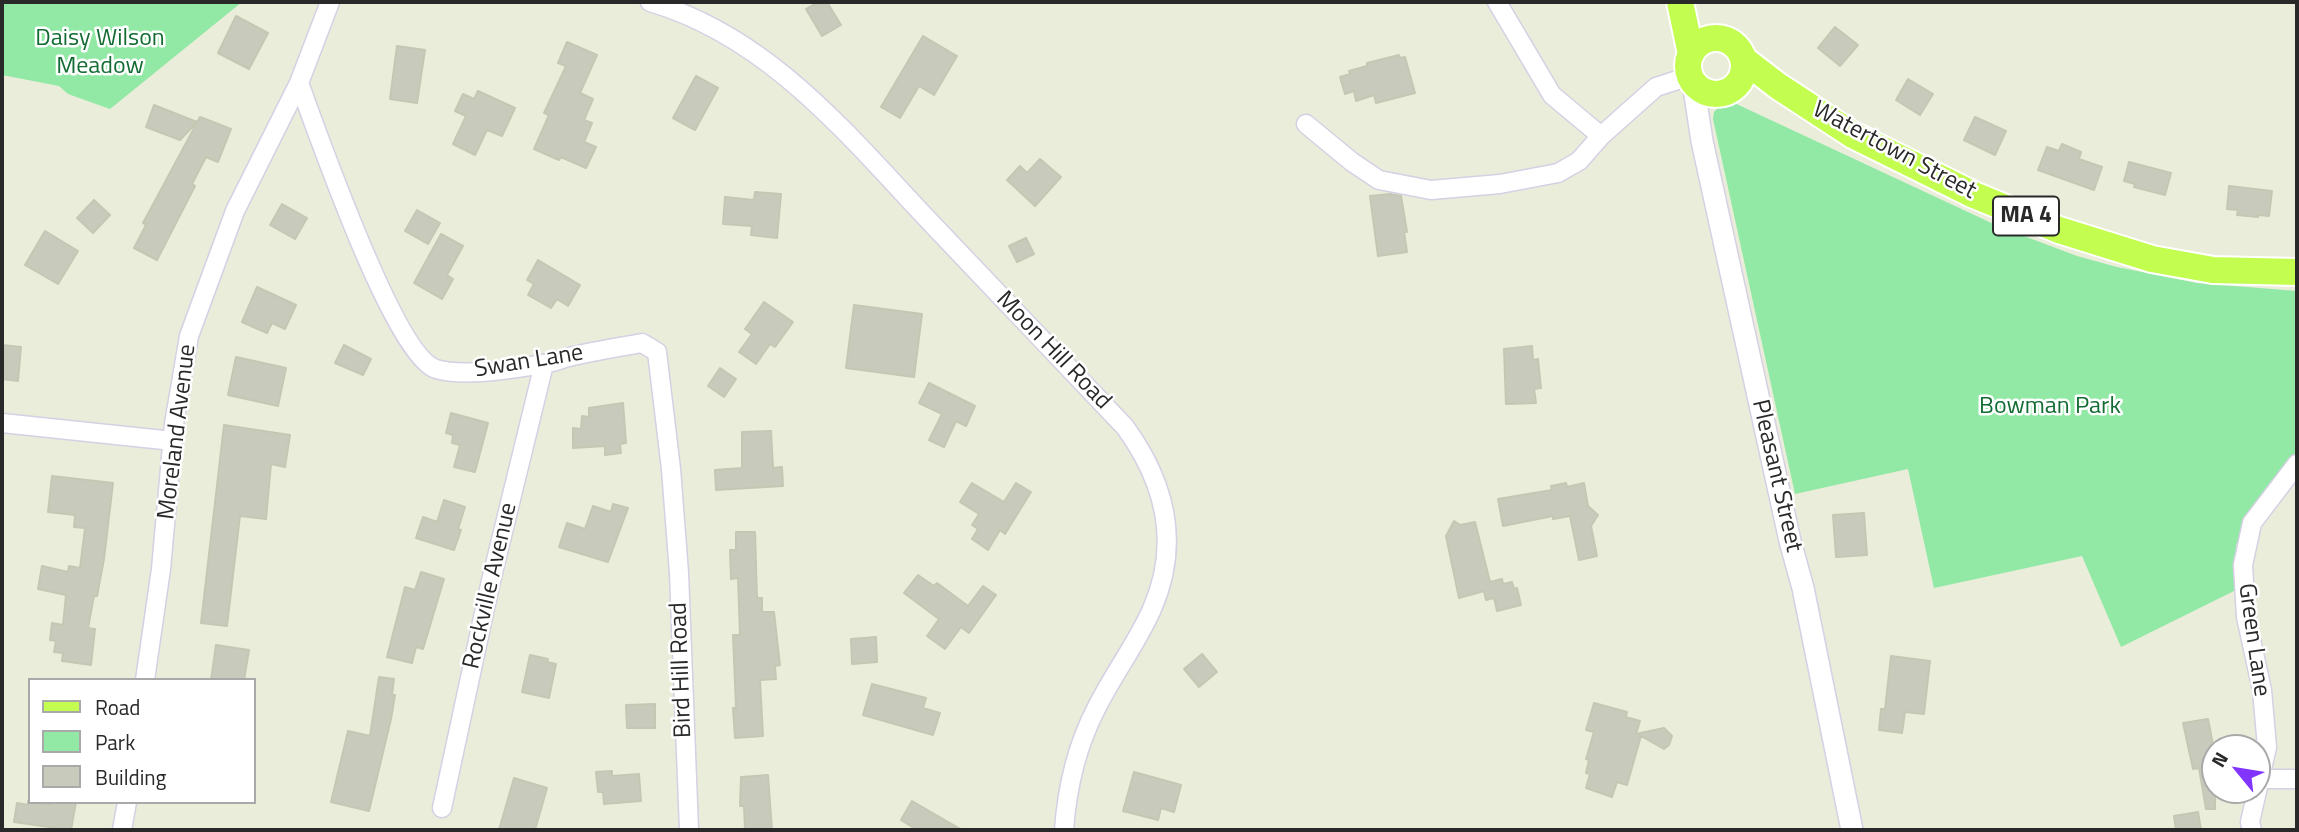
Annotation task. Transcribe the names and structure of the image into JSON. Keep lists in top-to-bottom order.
{
  "streets": {
    "main road": ["Watertown Street", "MA 4", "Pleasant Street"],
    "street": [
      "Moon Hill Road",
      "Swan Lane",
      "Moreland Avenue",
      "Rockville Avenue",
      "Green Lane",
      "Bird Hill Road"
    ]
  },
  "crossings": [
    ["Watertown Street", "Pleasant Street"],
    ["Swan Lane", "Moreland Avenue"],
    ["Swan Lane", "Rockville Avenue"],
    ["Swan Lane", "Bird Hill Road"]
  ],
  "parks": ["Daisy Wilson Meadow", "Bowman Park"],
  "legend": ["Road", "Park", "Building"],
  "north": "top left"
}
